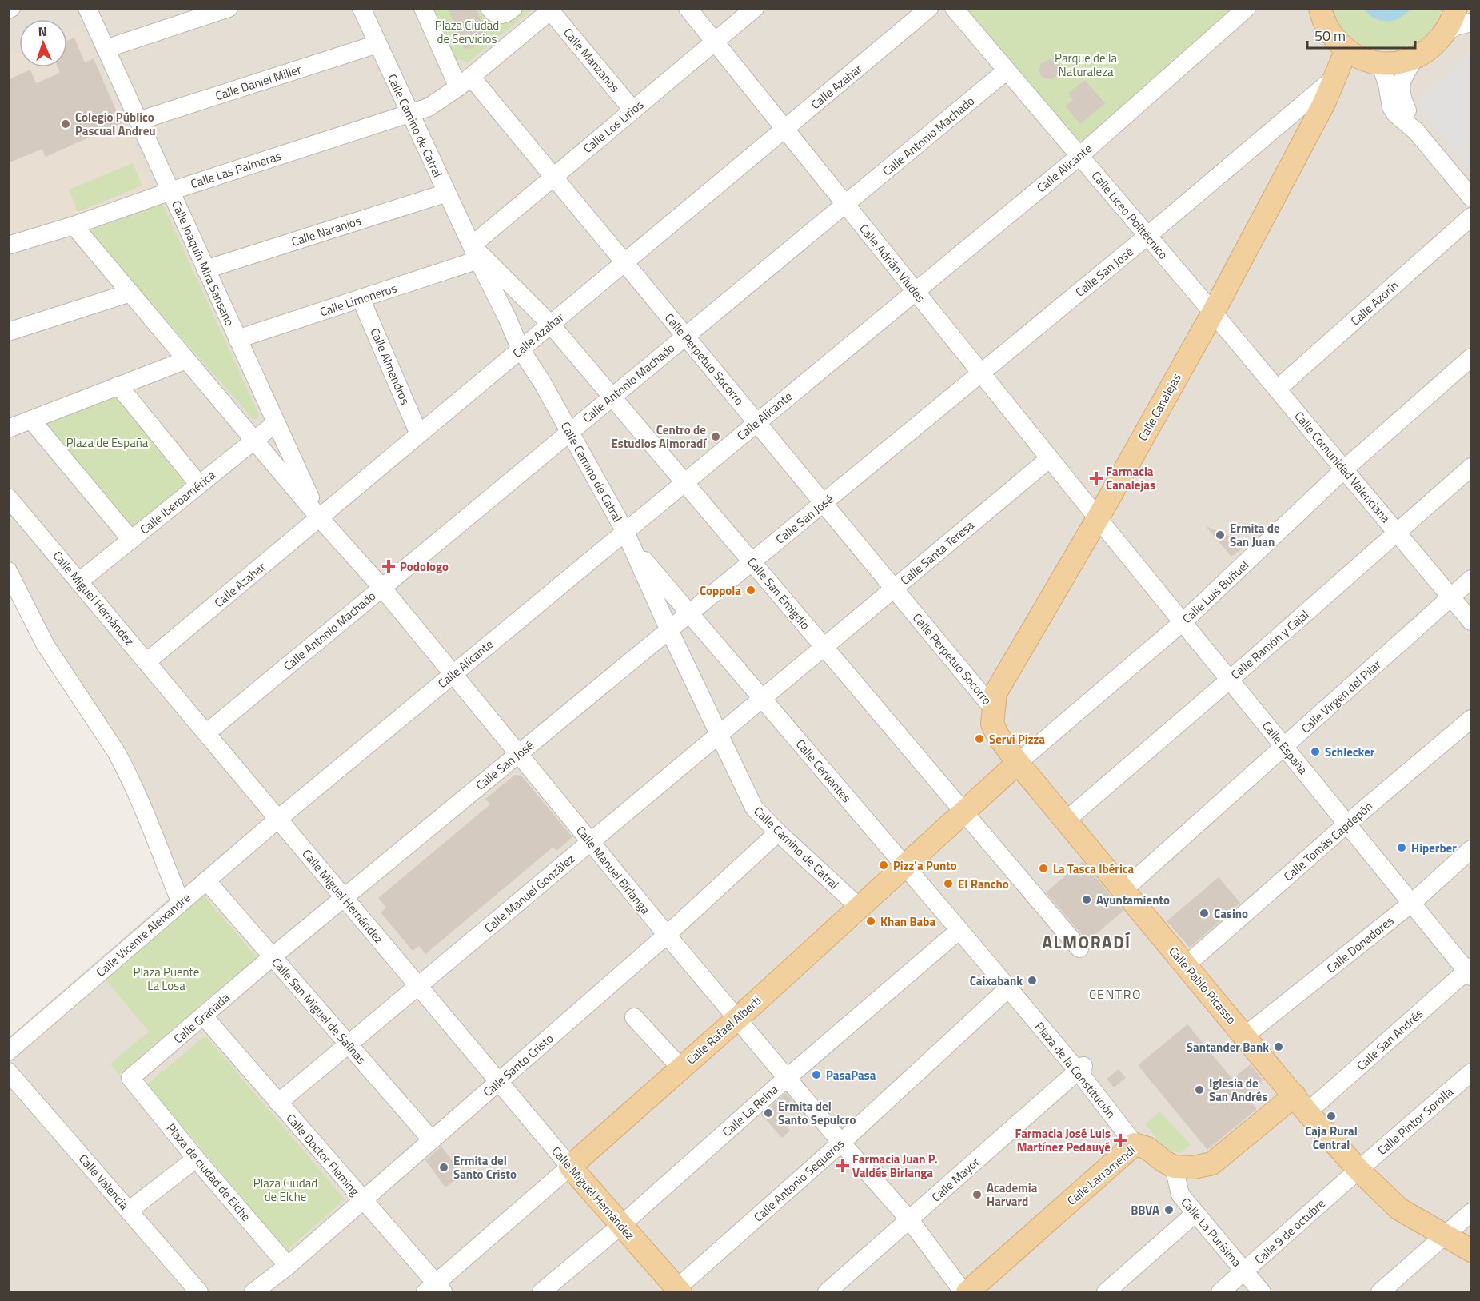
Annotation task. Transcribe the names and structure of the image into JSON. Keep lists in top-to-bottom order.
{
  "streets": {
    "main road": [
      "Calle Canalejas",
      "Calle Miguel Hernández",
      "Calle Pablo Picasso",
      "Calle Rafael Alberti",
      "Calle Larramendi"
    ],
    "street": [
      "Calle Manzanos",
      "Calle Daniel Miller",
      "Calle Azahar",
      "Calle Camino de Catral",
      "Calle Los Lirios",
      "Calle Antonio Machado",
      "Calle Alicante",
      "Calle Las Palmeras",
      "Calle Liceo Politécnico",
      "Calle Naranjos",
      "Calle Joaquín Mira Sansano",
      "Calle Adrián Viudes",
      "Calle San José",
      "Calle Limoneros",
      "Calle Azorín",
      "Calle Perpetuo Socorro",
      "Calle Almendros",
      "Calle Comunidad Valenciana",
      "Calle Iberoamérica",
      "Calle Santa Teresa",
      "Calle Luis Buñuel",
      "Calle San Emigdio",
      "Calle Ramón y Cajal",
      "Calle Virgen del Pilar",
      "Calle España",
      "Calle Cervantes",
      "Calle Tomás Capdepón",
      "Calle Manuel Birlanga",
      "Calle Manuel González",
      "Calle Vicente Aleixandre",
      "Calle Donadores",
      "Calle San Miguel de Salinas",
      "Calle Granada",
      "Calle San Andrés",
      "Calle Santo Cristo",
      "Plaza de la Constitución",
      "Calle La Reina",
      "Calle Pintor Sorolla",
      "Calle Doctor Fleming",
      "Plaza de ciudad de Elche",
      "Calle Mayor",
      "Calle Antonio Sequeros",
      "Calle Valencia",
      "Calle 9 de octubre",
      "Calle La Purísima"
    ]
  },
  "crossings": [
    ["Calle Manzanos", "Calle Los Lirios"],
    ["Calle Manzanos", "Calle Las Palmeras"],
    ["Calle Daniel Miller", "Calle Camino de Catral"],
    ["Calle Daniel Miller", "Calle Joaquín Mira Sansano"],
    ["Calle Azahar", "Calle Camino de Catral"],
    ["Calle Azahar", "Calle Joaquín Mira Sansano"],
    ["Calle Azahar", "Calle Adrián Viudes"],
    ["Calle Azahar", "Calle Perpetuo Socorro"],
    ["Calle Azahar", "Calle Almendros"],
    ["Calle Azahar", "Calle San Emigdio"],
    ["Calle Azahar", "Calle Miguel Hernández"],
    ["Calle Azahar", "Calle Manuel Birlanga"],
    ["Calle Camino de Catral", "Calle Los Lirios"],
    ["Calle Camino de Catral", "Calle Antonio Machado"],
    ["Calle Camino de Catral", "Calle Alicante"],
    ["Calle Camino de Catral", "Calle Las Palmeras"],
    ["Calle Camino de Catral", "Calle Naranjos"],
    ["Calle Camino de Catral", "Calle San José"],
    ["Calle Camino de Catral", "Calle Limoneros"],
    ["Calle Camino de Catral", "Calle San Emigdio"],
    ["Calle Camino de Catral", "Calle Cervantes"],
    ["Calle Camino de Catral", "Calle Manuel González"],
    ["Calle Camino de Catral", "Calle Rafael Alberti"],
    ["Calle Camino de Catral", "Calle Santo Cristo"],
    ["Calle Los Lirios", "Calle Adrián Viudes"],
    ["Calle Los Lirios", "Calle Limoneros"],
    ["Calle Los Lirios", "Calle Perpetuo Socorro"],
    ["Calle Los Lirios", "Calle San Emigdio"],
    ["Calle Antonio Machado", "Calle Liceo Politécnico"],
    ["Calle Antonio Machado", "Calle Adrián Viudes"],
    ["Calle Antonio Machado", "Calle Perpetuo Socorro"],
    ["Calle Antonio Machado", "Calle San Emigdio"],
    ["Calle Antonio Machado", "Calle Miguel Hernández"],
    ["Calle Antonio Machado", "Calle Manuel Birlanga"],
    ["Calle Alicante", "Calle Liceo Politécnico"],
    ["Calle Alicante", "Calle Adrián Viudes"],
    ["Calle Alicante", "Calle Perpetuo Socorro"],
    ["Calle Alicante", "Calle San Emigdio"],
    ["Calle Alicante", "Calle Miguel Hernández"],
    ["Calle Alicante", "Calle Cervantes"],
    ["Calle Alicante", "Calle Manuel Birlanga"],
    ["Calle Alicante", "Calle Vicente Aleixandre"],
    ["Calle Las Palmeras", "Calle Joaquín Mira Sansano"],
    ["Calle Las Palmeras", "Calle Perpetuo Socorro"],
    ["Calle Las Palmeras", "Calle Manuel Birlanga"],
    ["Calle Liceo Politécnico", "Calle San José"],
    ["Calle Liceo Politécnico", "Calle Canalejas"],
    ["Calle Liceo Politécnico", "Calle Comunidad Valenciana"],
    ["Calle Naranjos", "Calle Joaquín Mira Sansano"],
    ["Calle Joaquín Mira Sansano", "Calle Limoneros"],
    ["Calle Joaquín Mira Sansano", "Calle Iberoamérica"],
    ["Calle Joaquín Mira Sansano", "Calle Manuel Birlanga"],
    ["Calle Adrián Viudes", "Calle San José"],
    ["Calle Adrián Viudes", "Calle Canalejas"],
    ["Calle Adrián Viudes", "Calle Santa Teresa"],
    ["Calle Adrián Viudes", "Calle España"],
    ["Calle San José", "Calle Perpetuo Socorro"],
    ["Calle San José", "Calle Canalejas"],
    ["Calle San José", "Calle San Emigdio"],
    ["Calle San José", "Calle Miguel Hernández"],
    ["Calle San José", "Calle Cervantes"],
    ["Calle San José", "Calle Manuel Birlanga"],
    ["Calle San José", "Calle San Miguel de Salinas"],
    ["Calle San José", "Calle Granada"],
    ["Calle Limoneros", "Calle Almendros"],
    ["Calle Limoneros", "Calle San Emigdio"],
    ["Calle Azorín", "Calle Comunidad Valenciana"],
    ["Calle Perpetuo Socorro", "Calle Canalejas"],
    ["Calle Perpetuo Socorro", "Calle Santa Teresa"],
    ["Calle Perpetuo Socorro", "Calle Pablo Picasso"],
    ["Calle Canalejas", "Calle Comunidad Valenciana"],
    ["Calle Canalejas", "Calle España"],
    ["Calle Canalejas", "Calle Pablo Picasso"],
    ["Calle Comunidad Valenciana", "Calle Luis Buñuel"],
    ["Calle Comunidad Valenciana", "Calle Ramón y Cajal"],
    ["Calle Comunidad Valenciana", "Calle Virgen del Pilar"],
    ["Calle Iberoamérica", "Calle Miguel Hernández"],
    ["Calle Iberoamérica", "Calle Manuel Birlanga"],
    ["Calle Santa Teresa", "Calle San Emigdio"],
    ["Calle Santa Teresa", "Calle Manuel González"],
    ["Calle Luis Buñuel", "Calle España"],
    ["Calle Luis Buñuel", "Calle Pablo Picasso"],
    ["Calle Luis Buñuel", "Calle Rafael Alberti"],
    ["Calle San Emigdio", "Calle Manuel González"],
    ["Calle San Emigdio", "Calle Rafael Alberti"],
    ["Calle Miguel Hernández", "Calle Manuel González"],
    ["Calle Miguel Hernández", "Calle Vicente Aleixandre"],
    ["Calle Miguel Hernández", "Calle Rafael Alberti"],
    ["Calle Miguel Hernández", "Calle Santo Cristo"],
    ["Calle Miguel Hernández", "Calle La Reina"],
    ["Calle Miguel Hernández", "Calle Antonio Sequeros"],
    ["Calle Ramón y Cajal", "Calle España"],
    ["Calle Ramón y Cajal", "Calle Pablo Picasso"],
    ["Calle Virgen del Pilar", "Calle España"],
    ["Calle Virgen del Pilar", "Calle Pablo Picasso"],
    ["Calle España", "Calle Tomás Capdepón"],
    ["Calle España", "Calle Donadores"],
    ["Calle España", "Calle San Andrés"],
    ["Calle Cervantes", "Calle Manuel González"],
    ["Calle Cervantes", "Calle Rafael Alberti"],
    ["Calle Cervantes", "Plaza de la Constitución"],
    ["Calle Cervantes", "Calle La Reina"],
    ["Calle Cervantes", "Calle Antonio Sequeros"],
    ["Calle Tomás Capdepón", "Calle Pablo Picasso"],
    ["Calle Manuel Birlanga", "Calle Manuel González"],
    ["Calle Manuel Birlanga", "Calle Rafael Alberti"],
    ["Calle Manuel Birlanga", "Calle Santo Cristo"],
    ["Calle Manuel Birlanga", "Calle La Reina"],
    ["Calle Manuel Birlanga", "Calle Larramendi"],
    ["Calle Manuel Birlanga", "Calle Mayor"],
    ["Calle Manuel Birlanga", "Calle Antonio Sequeros"],
    ["Calle Manuel González", "Calle San Miguel de Salinas"],
    ["Calle Manuel González", "Calle Doctor Fleming"],
    ["Calle Vicente Aleixandre", "Calle San Miguel de Salinas"],
    ["Calle Donadores", "Calle Pablo Picasso"],
    ["Calle Pablo Picasso", "Calle Rafael Alberti"],
    ["Calle Pablo Picasso", "Calle San Andrés"],
    ["Calle Pablo Picasso", "Calle Pintor Sorolla"],
    ["Calle Pablo Picasso", "Calle 9 de octubre"],
    ["Calle San Miguel de Salinas", "Calle Granada"],
    ["Calle San Miguel de Salinas", "Calle Santo Cristo"],
    ["Calle Granada", "Calle Doctor Fleming"],
    ["Calle Granada", "Plaza de ciudad de Elche"],
    ["Calle Rafael Alberti", "Calle Doctor Fleming"],
    ["Calle Santo Cristo", "Calle Doctor Fleming"],
    ["Calle Santo Cristo", "Plaza de ciudad de Elche"],
    ["Plaza de la Constitución", "Calle Larramendi"],
    ["Plaza de la Constitución", "Calle Mayor"],
    ["Plaza de la Constitución", "Calle Antonio Sequeros"],
    ["Calle Pintor Sorolla", "Calle 9 de octubre"],
    ["Calle Larramendi", "Calle La Purísima"],
    ["Calle 9 de octubre", "Calle La Purísima"]
  ],
  "districts": ["ALMORADÍ", "CENTRO"],
  "parks": [
    "Plaza Ciudad de Servicios",
    "Parque de la Naturaleza",
    "Plaza de España",
    "Plaza Puente La Losa",
    "Plaza Ciudad de Elche"
  ],
  "places": {
    "other": [
      "Colegio Público Pascual Andreu",
      "Centro de Estudios Almoradí",
      "Ermita de San Juan",
      "Coppola",
      "Servi Pizza",
      "Schlecker",
      "Hiperber",
      "Pizz'a Punto",
      "La Tasca Ibérica",
      "El Rancho",
      "Ayuntamiento",
      "Casino",
      "Khan Baba",
      "Caixabank",
      "Santander Bank",
      "PasaPasa",
      "Iglesia de San Andrés",
      "Ermita del Santo Sepulcro",
      "Caja Rural Central",
      "Ermita del Santo Cristo",
      "Academia Harvard",
      "BBVA"
    ],
    "health": [
      "Farmacia Canalejas",
      "Podologo",
      "Farmacia José Luis Martínez Pedauyé",
      "Farmacia Juan P. Valdés Birlanga"
    ]
  },
  "scale_bar": "50 m",
  "north": "top"
}
